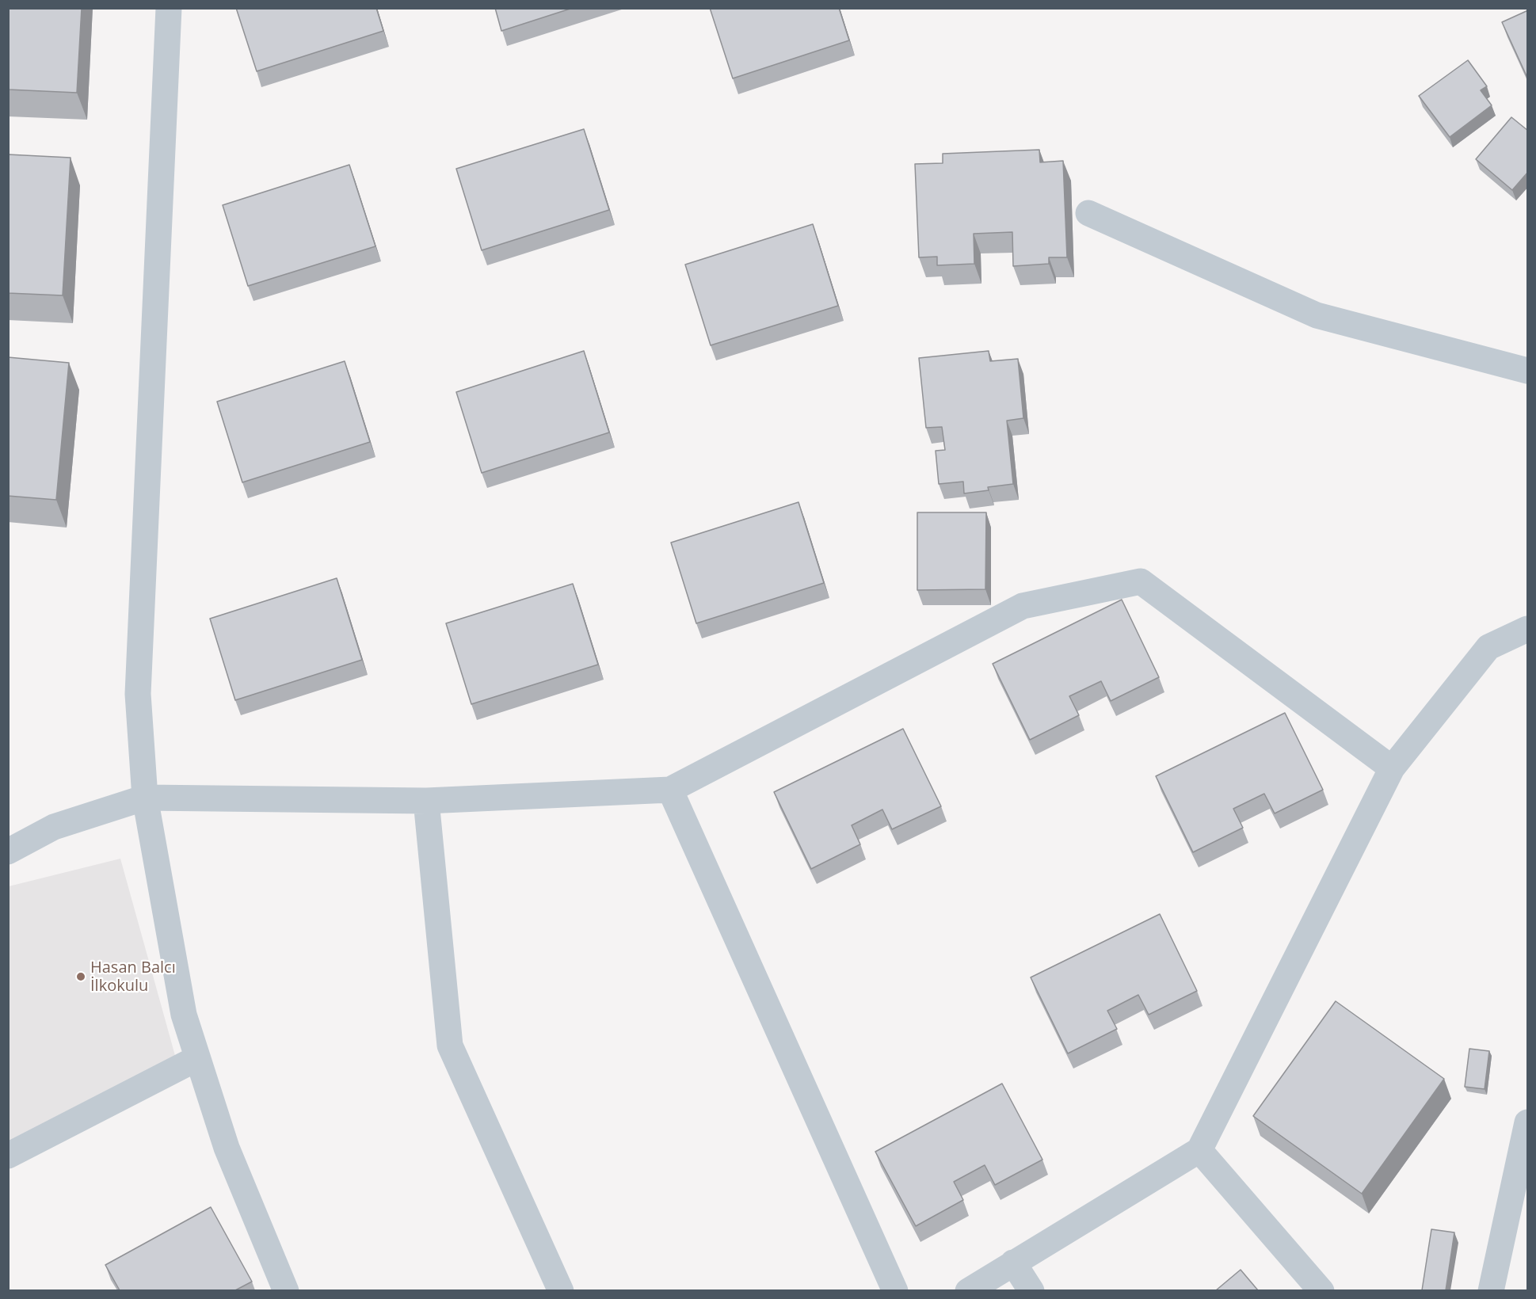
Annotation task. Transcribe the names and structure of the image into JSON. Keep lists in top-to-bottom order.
{
  "places": ["Hasan Balcı İlkokulu"]
}
